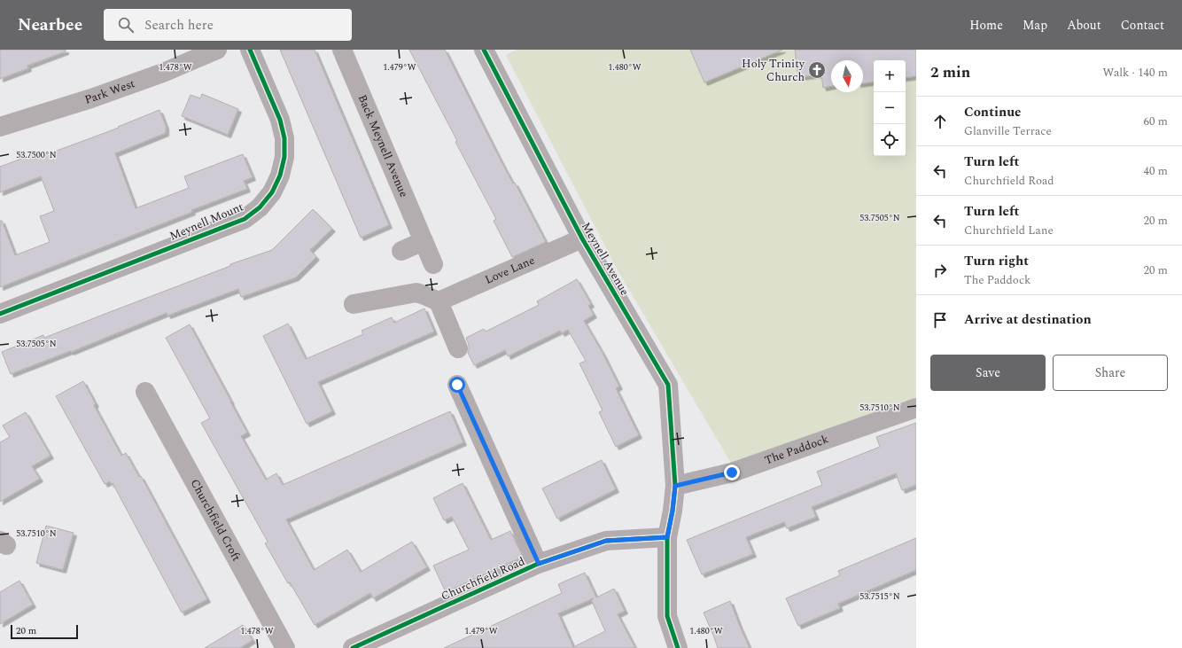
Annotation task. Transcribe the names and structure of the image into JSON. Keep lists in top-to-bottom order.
{
  "streets": {
    "street": [
      "Park West",
      "Back Meynell Avenue",
      "Meynell Mount",
      "Meynell Avenue",
      "Love Lane",
      "The Paddock",
      "Churchfield Croft",
      "Churchfield Road"
    ]
  },
  "crossings": [
    ["Meynell Avenue", "Love Lane"],
    ["Meynell Avenue", "The Paddock"],
    ["Meynell Avenue", "Churchfield Road"]
  ],
  "places": {
    "church": ["Holy Trinity Church"]
  },
  "scale_bar": "20 m",
  "north": "bottom",
  "page": {
    "header": "Nearbee",
    "search": "Search here",
    "nav": [
      "Home",
      "Map",
      "About",
      "Contact"
    ],
    "heading": ["2 min", "Walk · 140 m"],
    "map_buttons": ["+", "−"],
    "list": [
      ["Continue", "Glanville Terrace", "60 m"],
      ["Turn left", "Churchfield Road", "40 m"],
      ["Turn left", "Churchfield Lane", "20 m"],
      ["Turn right", "The Paddock", "20 m"],
      "Arrive at destination"
    ],
    "buttons": ["Save", "Share"],
    "scale": "20 m"
  },
  "coordinates": [
    "1.478°W",
    "1.479°W",
    "1.480°W",
    "53.7500°N",
    "53.7505°N",
    "53.7510°N",
    "53.7515°N"
  ]
}
